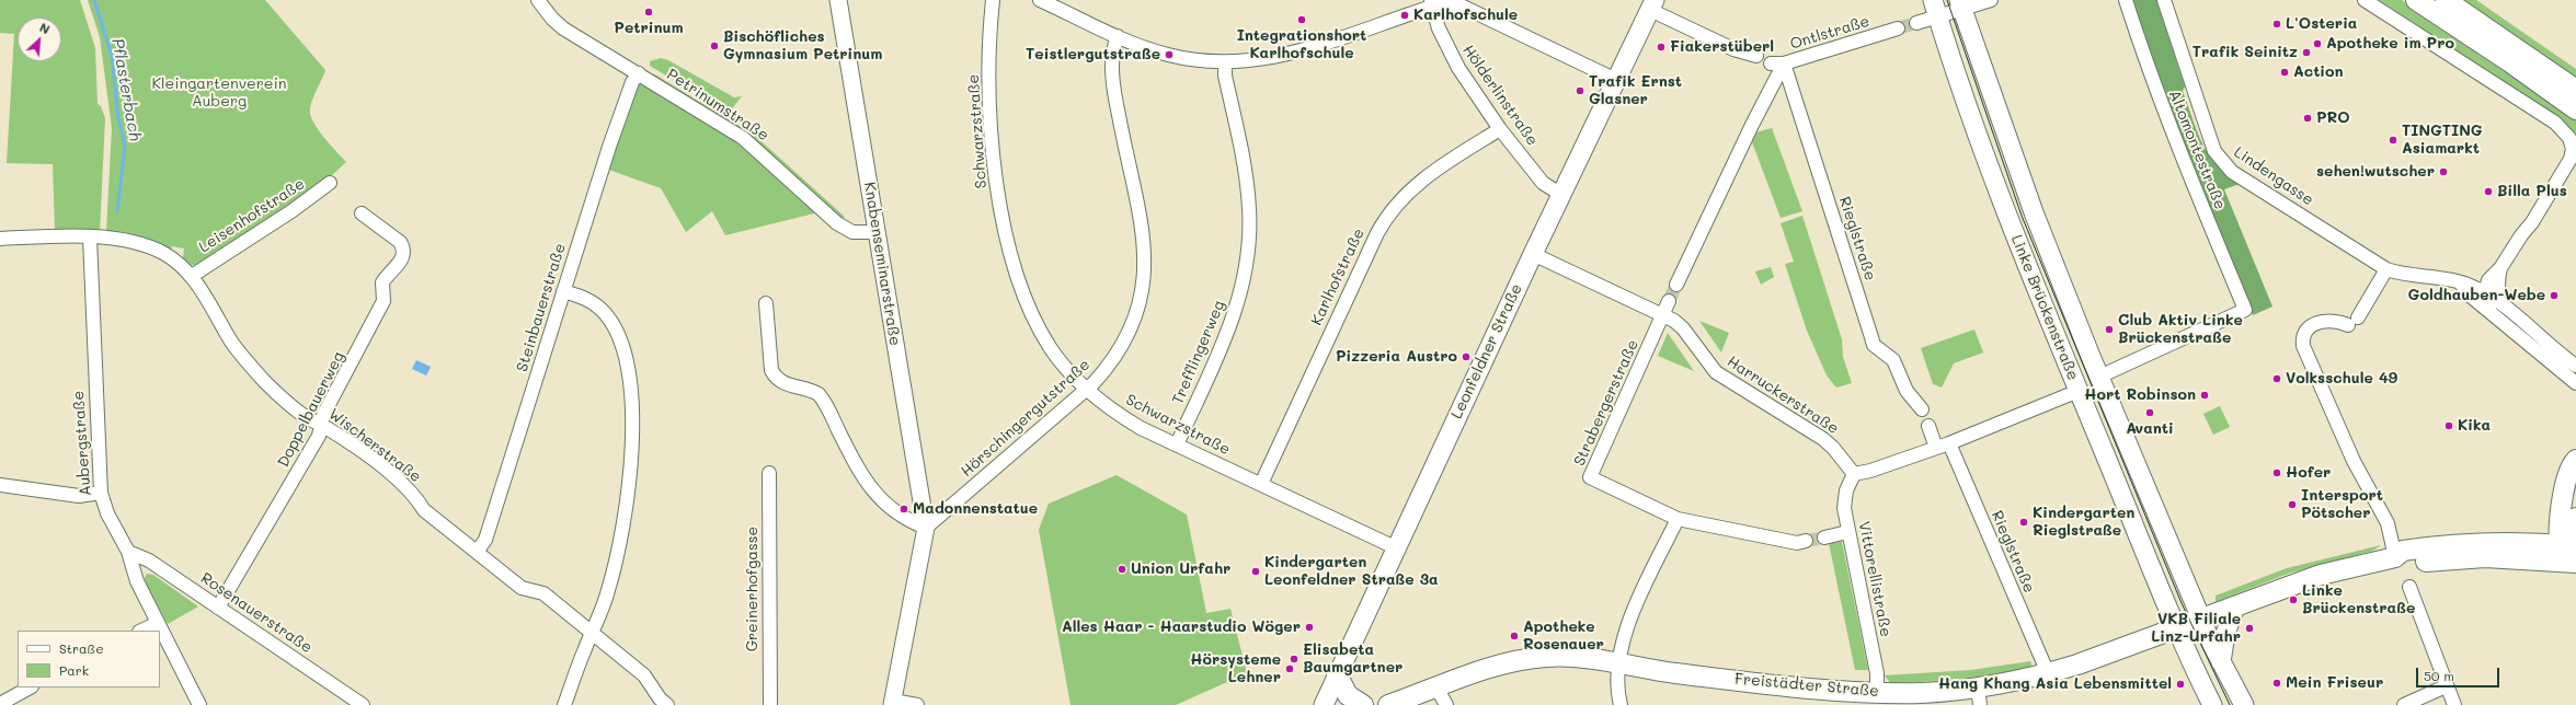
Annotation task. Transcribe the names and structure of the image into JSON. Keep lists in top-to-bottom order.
{
  "streets": {
    "main road": ["Linke Brückenstraße", "Leonfeldner Straße", "Freistädter Straße"],
    "street": [
      "Ontlstraße",
      "Hölderlinstraße",
      "Petrinumstraße",
      "Schwarzstraße",
      "Altomontestraße",
      "Lindengasse",
      "Leisenhofstraße",
      "Rieglstraße",
      "Knabenseminarstraße",
      "Karlhofstraße",
      "Steinbauerstraße",
      "Trefflingerweg",
      "Harruckerstraße",
      "Strabergerstraße",
      "Doppelbauerweg",
      "Hörschingergutstraße",
      "Aubergstraße",
      "Wischerstraße",
      "Vittorellistraße",
      "Greinerhofgasse",
      "Rosenauerstraße"
    ]
  },
  "crossings": [
    ["Ontlstraße", "Rieglstraße"],
    ["Hölderlinstraße", "Karlhofstraße"],
    ["Hölderlinstraße", "Leonfeldner Straße"],
    ["Petrinumstraße", "Knabenseminarstraße"],
    ["Petrinumstraße", "Steinbauerstraße"],
    ["Schwarzstraße", "Karlhofstraße"],
    ["Schwarzstraße", "Leonfeldner Straße"],
    ["Schwarzstraße", "Trefflingerweg"],
    ["Schwarzstraße", "Hörschingergutstraße"],
    ["Altomontestraße", "Linke Brückenstraße"],
    ["Leisenhofstraße", "Wischerstraße"],
    ["Rieglstraße", "Freistädter Straße"],
    ["Knabenseminarstraße", "Hörschingergutstraße"],
    ["Steinbauerstraße", "Wischerstraße"],
    ["Linke Brückenstraße", "Freistädter Straße"],
    ["Leonfeldner Straße", "Harruckerstraße"],
    ["Harruckerstraße", "Strabergerstraße"],
    ["Harruckerstraße", "Vittorellistraße"],
    ["Doppelbauerweg", "Wischerstraße"],
    ["Doppelbauerweg", "Rosenauerstraße"],
    ["Aubergstraße", "Wischerstraße"],
    ["Aubergstraße", "Rosenauerstraße"],
    ["Vittorellistraße", "Freistädter Straße"]
  ],
  "water": ["Pflasterbach"],
  "parks": ["Kleingartenverein Auberg"],
  "places": [
    "Petrinum",
    "Karlhofschule",
    "Integrationshort Karlhofschule",
    "L'Osteria",
    "Apotheke im Pro",
    "Bischöfliches Gymnasium Petrinum",
    "Fiakerstüberl",
    "Trafik Seinitz",
    "Teistlergutstraße",
    "Action",
    "Trafik Ernst Glasner",
    "PRO",
    "TINGTING Asiamarkt",
    "sehen!wutscher",
    "Billa Plus",
    "Goldhauben-Webe",
    "Club Aktiv Linke Brückenstraße",
    "Pizzeria Austro",
    "Volksschule 49",
    "Hort Robinson",
    "Avanti",
    "Kika",
    "Hofer",
    "Intersport Pötscher",
    "Madonnenstatue",
    "Kindergarten Rieglstraße",
    "Union Urfahr",
    "Kindergarten Leonfeldner Straße 3a",
    "Linke Brückenstraße",
    "Alles Haar - Haarstudio Wöger",
    "VKB Filiale Linz-Urfahr",
    "Apotheke Rosenauer",
    "Elisabeta Baumgartner",
    "Hörsysteme Lehner",
    "Mein Friseur",
    "Hang Khang Asia Lebensmittel"
  ],
  "legend": ["Straße", "Park"],
  "scale_bar": "50 m",
  "north": "top right"
}
